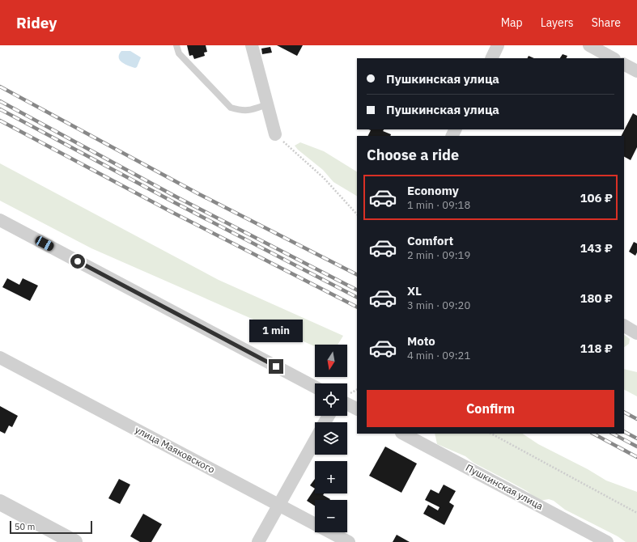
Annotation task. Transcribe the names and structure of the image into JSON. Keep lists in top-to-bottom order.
{
  "streets": {
    "street": ["улица Маяковского", "Пушкинская улица"]
  },
  "scale_bar": "50 m",
  "north": "bottom",
  "page": {
    "header": "Ridey",
    "nav": ["Map", "Layers", "Share"],
    "banner": ["Пушкинская улица", "Пушкинская улица"],
    "heading": "Choose a ride",
    "list": [
      {
        "name": "Economy",
        "note": "1 min · 09:18",
        "value": "106 ₽"
      },
      {
        "name": "Comfort",
        "note": "2 min · 09:19",
        "value": "143 ₽"
      },
      {
        "name": "XL",
        "note": "3 min · 09:20",
        "value": "180 ₽"
      },
      {
        "name": "Moto",
        "note": "4 min · 09:21",
        "value": "118 ₽"
      }
    ],
    "bubble": "1 min",
    "map_buttons": ["+", "−"],
    "buttons": "Confirm",
    "scale": "50 m"
  }
}
